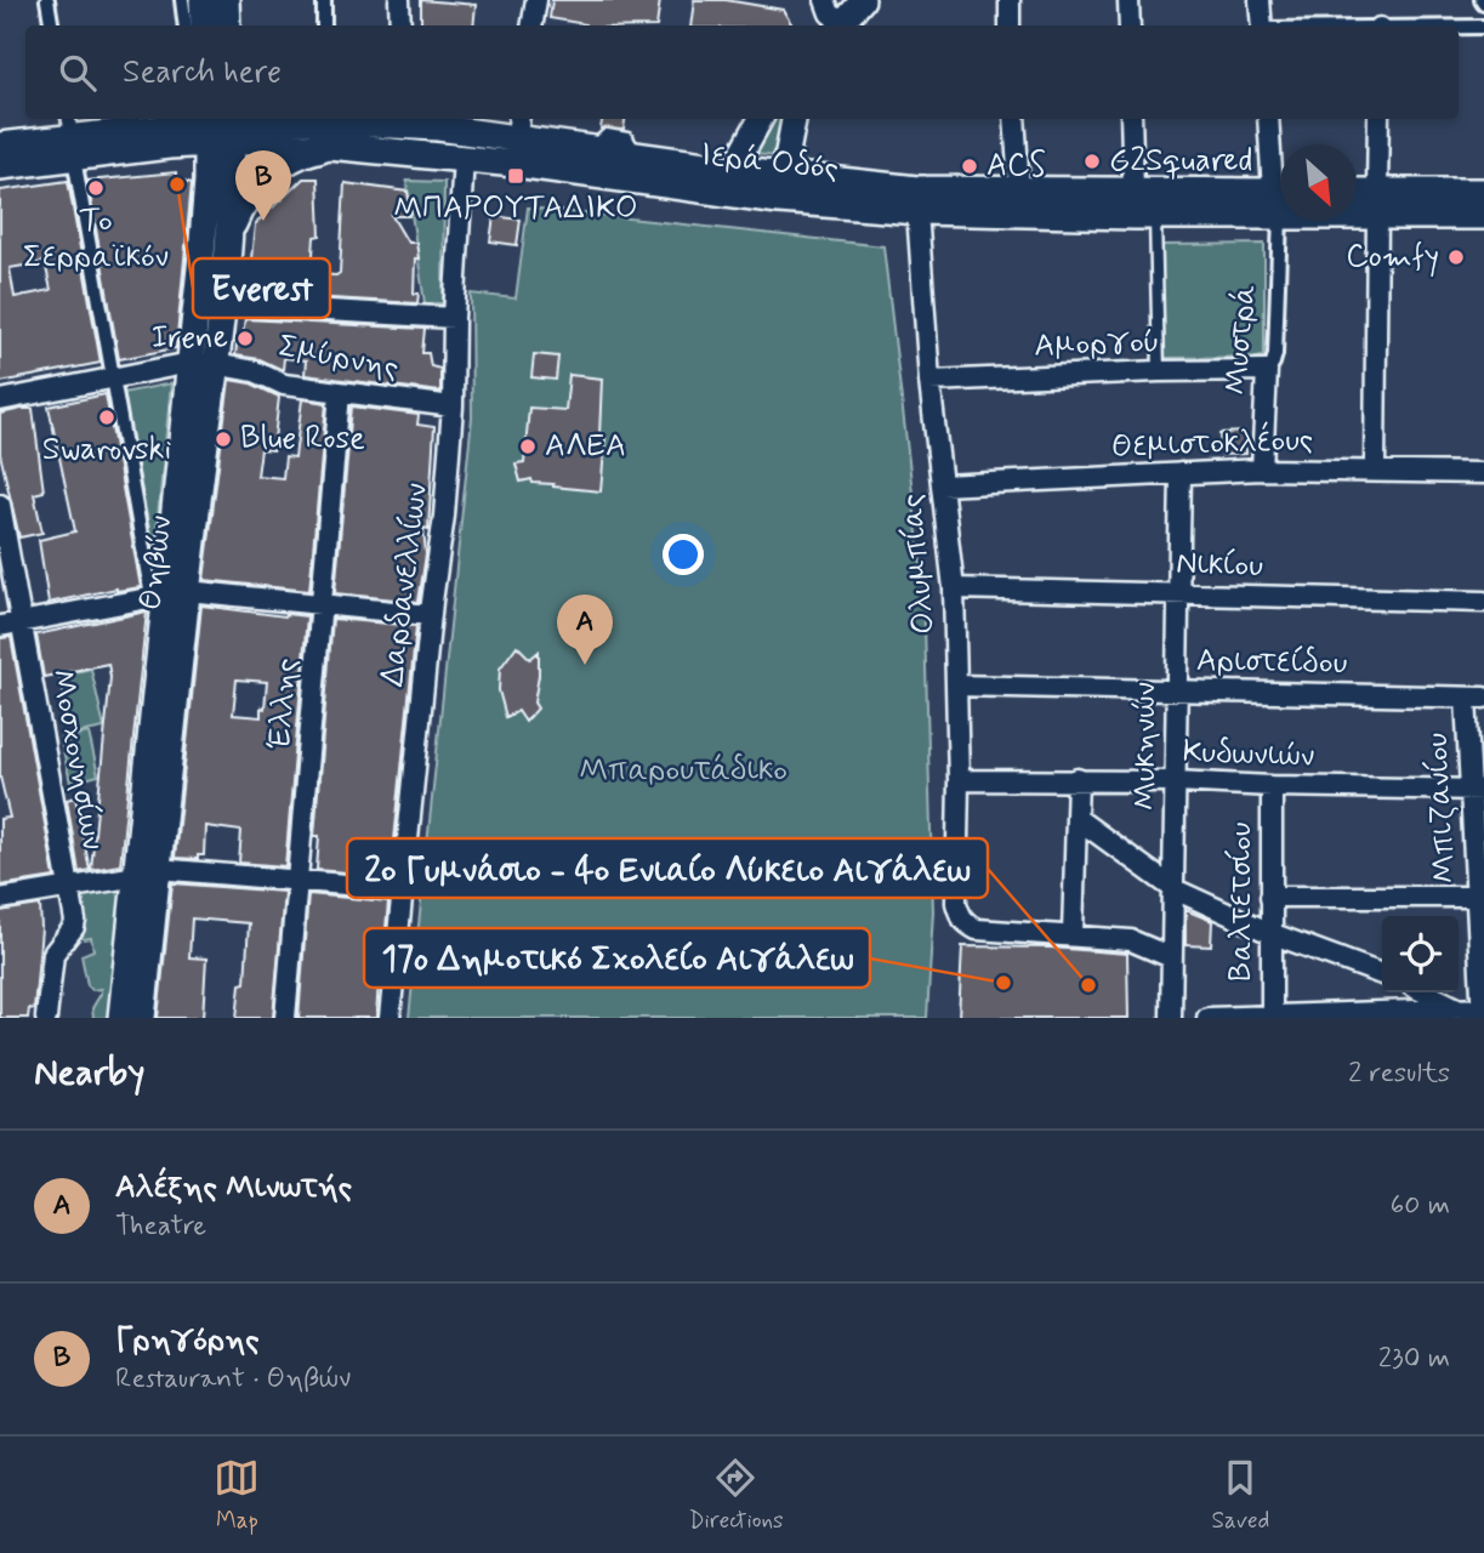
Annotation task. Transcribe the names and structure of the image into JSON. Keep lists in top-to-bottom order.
{
  "streets": {
    "main road": ["Ιερά Οδός", "Θηβών"],
    "street": [
      "Μυστρά",
      "Αμοργού",
      "Σμύρνης",
      "Θεμιστοκλέους",
      "Ολυμπίας",
      "Νικίου",
      "Δαρδανελλίων",
      "Αριστείδου",
      "Έλλης",
      "Μυκηνών",
      "Κυδωνιών",
      "Μοσχονησίων",
      "Μπιζανίου",
      "Βαλτετσίου"
    ]
  },
  "crossings": [
    ["Ιερά Οδός", "Θηβών"],
    ["Ιερά Οδός", "Ολυμπίας"],
    ["Ιερά Οδός", "Δαρδανελλίων"],
    ["Μυστρά", "Αμοργού"],
    ["Μυστρά", "Θεμιστοκλέους"],
    ["Αμοργού", "Ολυμπίας"],
    ["Σμύρνης", "Θηβών"],
    ["Σμύρνης", "Δαρδανελλίων"],
    ["Σμύρνης", "Έλλης"],
    ["Θεμιστοκλέους", "Ολυμπίας"],
    ["Θεμιστοκλέους", "Μυκηνών"],
    ["Ολυμπίας", "Νικίου"],
    ["Ολυμπίας", "Αριστείδου"],
    ["Ολυμπίας", "Κυδωνιών"],
    ["Νικίου", "Μυκηνών"],
    ["Αριστείδου", "Μυκηνών"],
    ["Αριστείδου", "Μπιζανίου"],
    ["Μυκηνών", "Κυδωνιών"],
    ["Κυδωνιών", "Μπιζανίου"],
    ["Κυδωνιών", "Βαλτετσίου"]
  ],
  "parks": ["Μπαρουτάδικο"],
  "places": {
    "other": [
      "G2Squared",
      "ACS",
      "Everest",
      "Το Σερραϊκόν",
      "Comfy",
      "Irene",
      "Swarovski",
      "Blue Rose",
      "ΑΛΕΑ",
      "17o Δημοτικό Σχολείο Αιγάλεω",
      "2ο Γυμνάσιο - 4ο Ενιαίο Λύκειο Αιγάλεω"
    ],
    "transit": ["ΜΠΑΡΟΥΤΑΔΙΚΟ"]
  },
  "north": "bottom right",
  "page": {
    "search": "Search here",
    "pins": ["B", "A"],
    "heading": ["Nearby", "2 results"],
    "list": [
      {
        "mark": "A",
        "name": "Αλέξης Μινωτής",
        "note": "Theatre",
        "value": "60 m"
      },
      {
        "mark": "B",
        "name": "Γρηγόρης",
        "note": "Restaurant · Θηβών",
        "value": "230 m"
      }
    ],
    "nav": ["Map", "Directions", "Saved"]
  }
}
